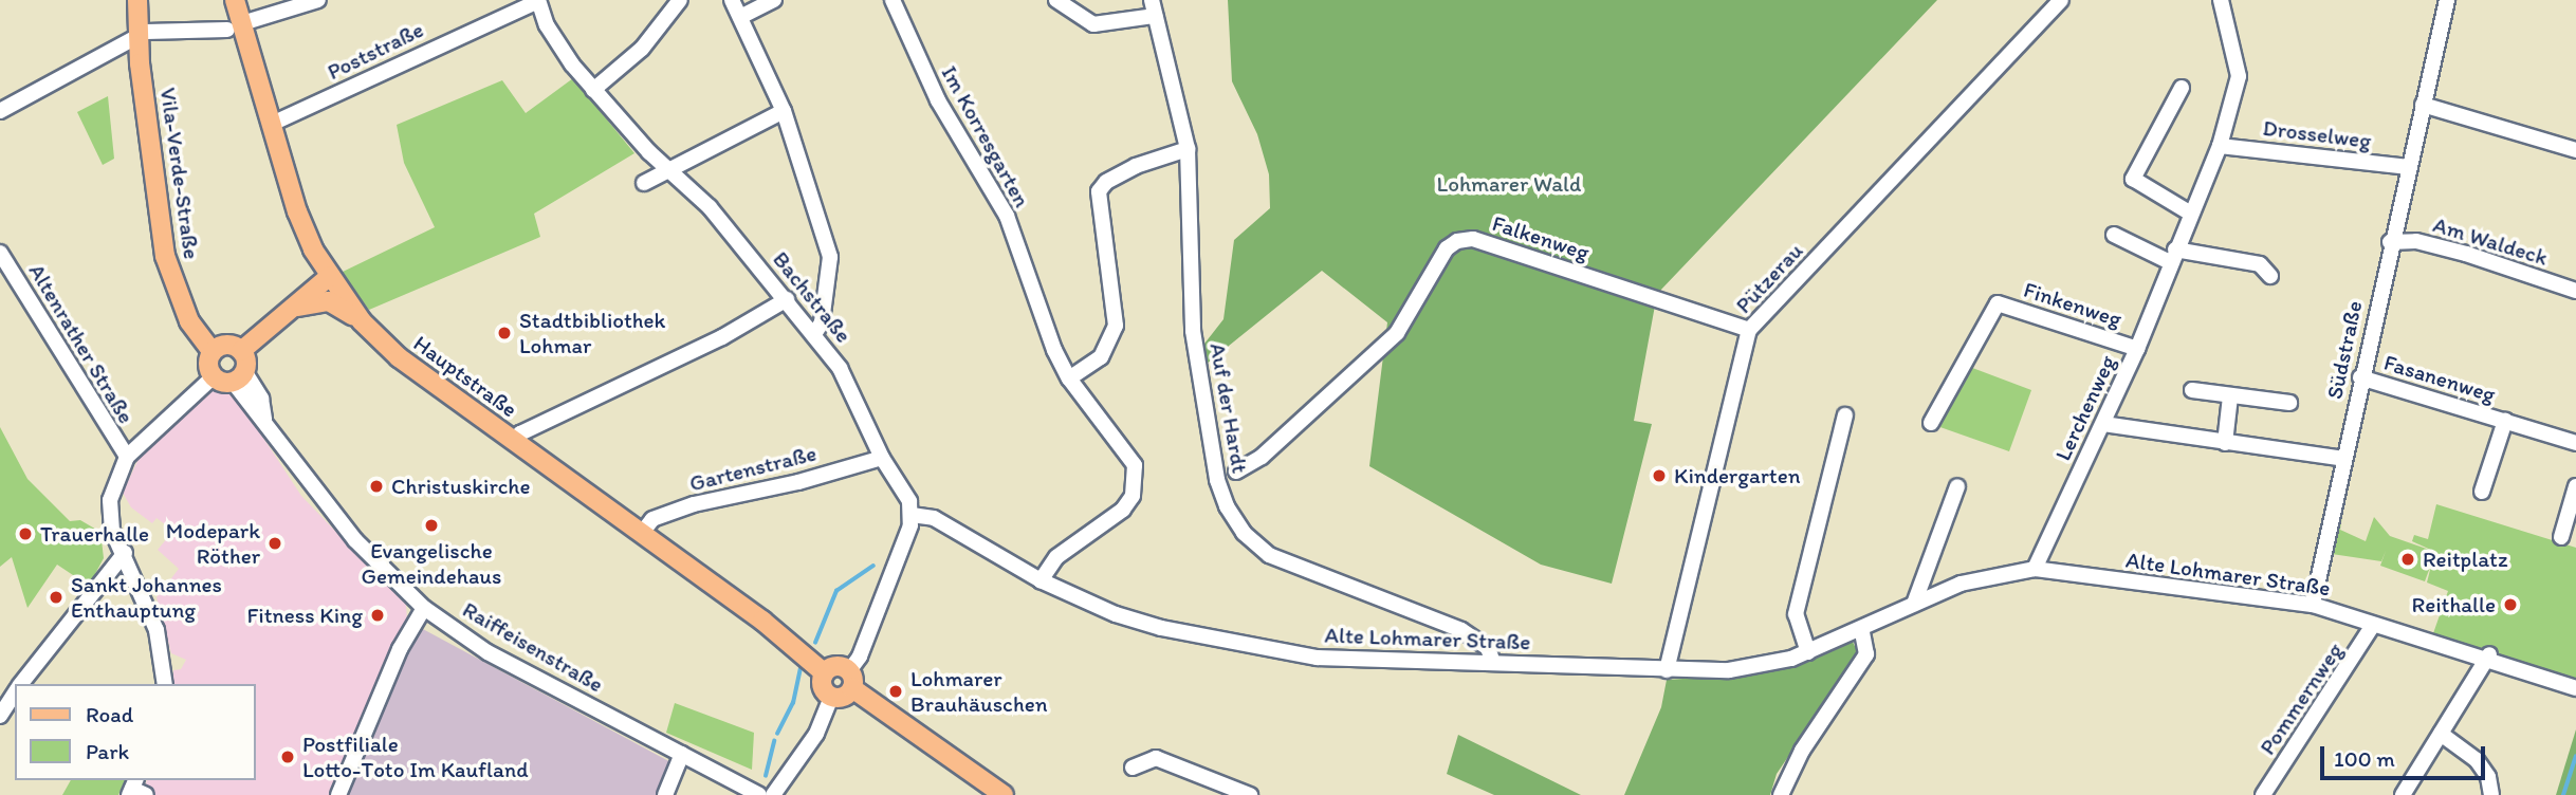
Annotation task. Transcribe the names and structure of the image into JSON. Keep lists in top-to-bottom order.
{
  "streets": {
    "main road": ["Vila-Verde-Straße", "Hauptstraße"],
    "street": [
      "Poststraße",
      "Drosselweg",
      "Im Korresgarten",
      "Falkenweg",
      "Am Waldeck",
      "Pützerau",
      "Bachstraße",
      "Finkenweg",
      "Altenrather Straße",
      "Südstraße",
      "Fasanenweg",
      "Auf der Hardt",
      "Lerchenweg",
      "Gartenstraße",
      "Alte Lohmarer Straße",
      "Raiffeisenstraße",
      "Pommernweg"
    ]
  },
  "crossings": [
    ["Poststraße", "Bachstraße"],
    ["Poststraße", "Hauptstraße"],
    ["Drosselweg", "Südstraße"],
    ["Drosselweg", "Lerchenweg"],
    ["Im Korresgarten", "Alte Lohmarer Straße"],
    ["Falkenweg", "Pützerau"],
    ["Am Waldeck", "Südstraße"],
    ["Pützerau", "Alte Lohmarer Straße"],
    ["Bachstraße", "Gartenstraße"],
    ["Bachstraße", "Alte Lohmarer Straße"],
    ["Finkenweg", "Lerchenweg"],
    ["Südstraße", "Fasanenweg"],
    ["Südstraße", "Alte Lohmarer Straße"],
    ["Hauptstraße", "Gartenstraße"],
    ["Auf der Hardt", "Alte Lohmarer Straße"],
    ["Lerchenweg", "Alte Lohmarer Straße"],
    ["Alte Lohmarer Straße", "Pommernweg"]
  ],
  "parks": ["Lohmarer Wald"],
  "places": [
    "Stadtbibliothek Lohmar",
    "Kindergarten",
    "Christuskirche",
    "Evangelische Gemeindehaus",
    "Trauerhalle",
    "Modepark Röther",
    "Reitplatz",
    "Sankt Johannes Enthauptung",
    "Reithalle",
    "Fitness King",
    "Lohmarer Brauhäuschen",
    "Postfiliale Lotto-Toto Im Kaufland"
  ],
  "legend": ["Road", "Park"],
  "scale_bar": "100 m"
}
